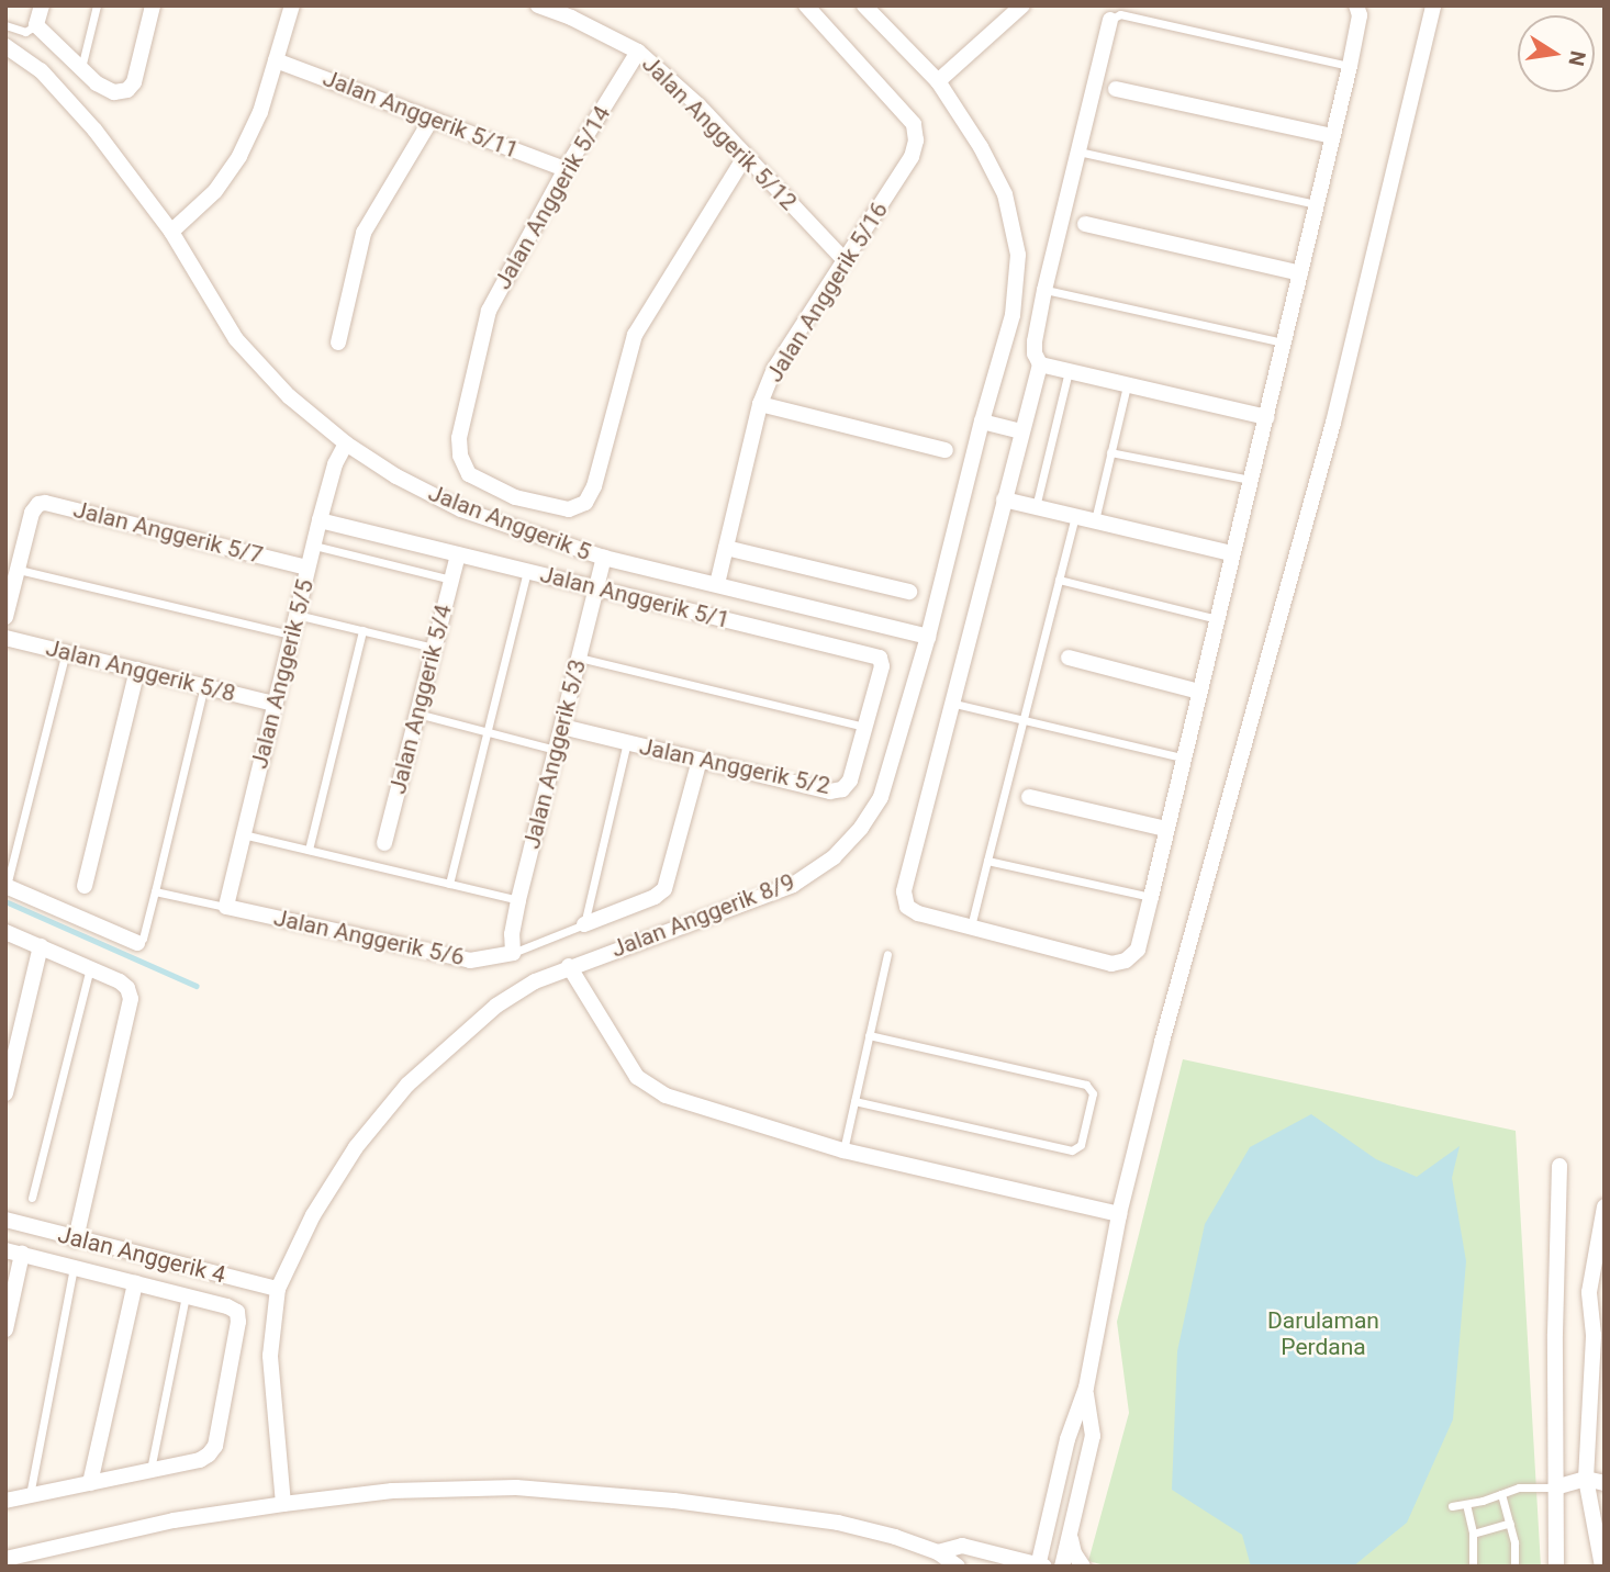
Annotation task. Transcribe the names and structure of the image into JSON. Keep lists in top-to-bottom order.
{
  "streets": {
    "street": [
      "Jalan Anggerik 5/11",
      "Jalan Anggerik 5/12",
      "Jalan Anggerik 5/14",
      "Jalan Anggerik 5/16",
      "Jalan Anggerik 5",
      "Jalan Anggerik 5/7",
      "Jalan Anggerik 5/1",
      "Jalan Anggerik 5/8",
      "Jalan Anggerik 5/5",
      "Jalan Anggerik 5/4",
      "Jalan Anggerik 5/3",
      "Jalan Anggerik 5/2",
      "Jalan Anggerik 8/9",
      "Jalan Anggerik 5/6",
      "Jalan Anggerik 4"
    ]
  },
  "crossings": [
    ["Jalan Anggerik 5/11", "Jalan Anggerik 5/14"],
    ["Jalan Anggerik 5/12", "Jalan Anggerik 5/14"],
    ["Jalan Anggerik 5/12", "Jalan Anggerik 5/16"],
    ["Jalan Anggerik 5/16", "Jalan Anggerik 5"],
    ["Jalan Anggerik 5", "Jalan Anggerik 5/5"],
    ["Jalan Anggerik 5", "Jalan Anggerik 5/3"],
    ["Jalan Anggerik 5", "Jalan Anggerik 8/9"],
    ["Jalan Anggerik 5/7", "Jalan Anggerik 5/5"],
    ["Jalan Anggerik 5/1", "Jalan Anggerik 5/5"],
    ["Jalan Anggerik 5/1", "Jalan Anggerik 5/4"],
    ["Jalan Anggerik 5/1", "Jalan Anggerik 5/3"],
    ["Jalan Anggerik 5/1", "Jalan Anggerik 5/2"],
    ["Jalan Anggerik 5/8", "Jalan Anggerik 5/5"],
    ["Jalan Anggerik 5/5", "Jalan Anggerik 5/6"],
    ["Jalan Anggerik 5/3", "Jalan Anggerik 5/2"],
    ["Jalan Anggerik 5/3", "Jalan Anggerik 5/6"],
    ["Jalan Anggerik 8/9", "Jalan Anggerik 4"]
  ],
  "parks": ["Darulaman Perdana"],
  "north": "right"
}
